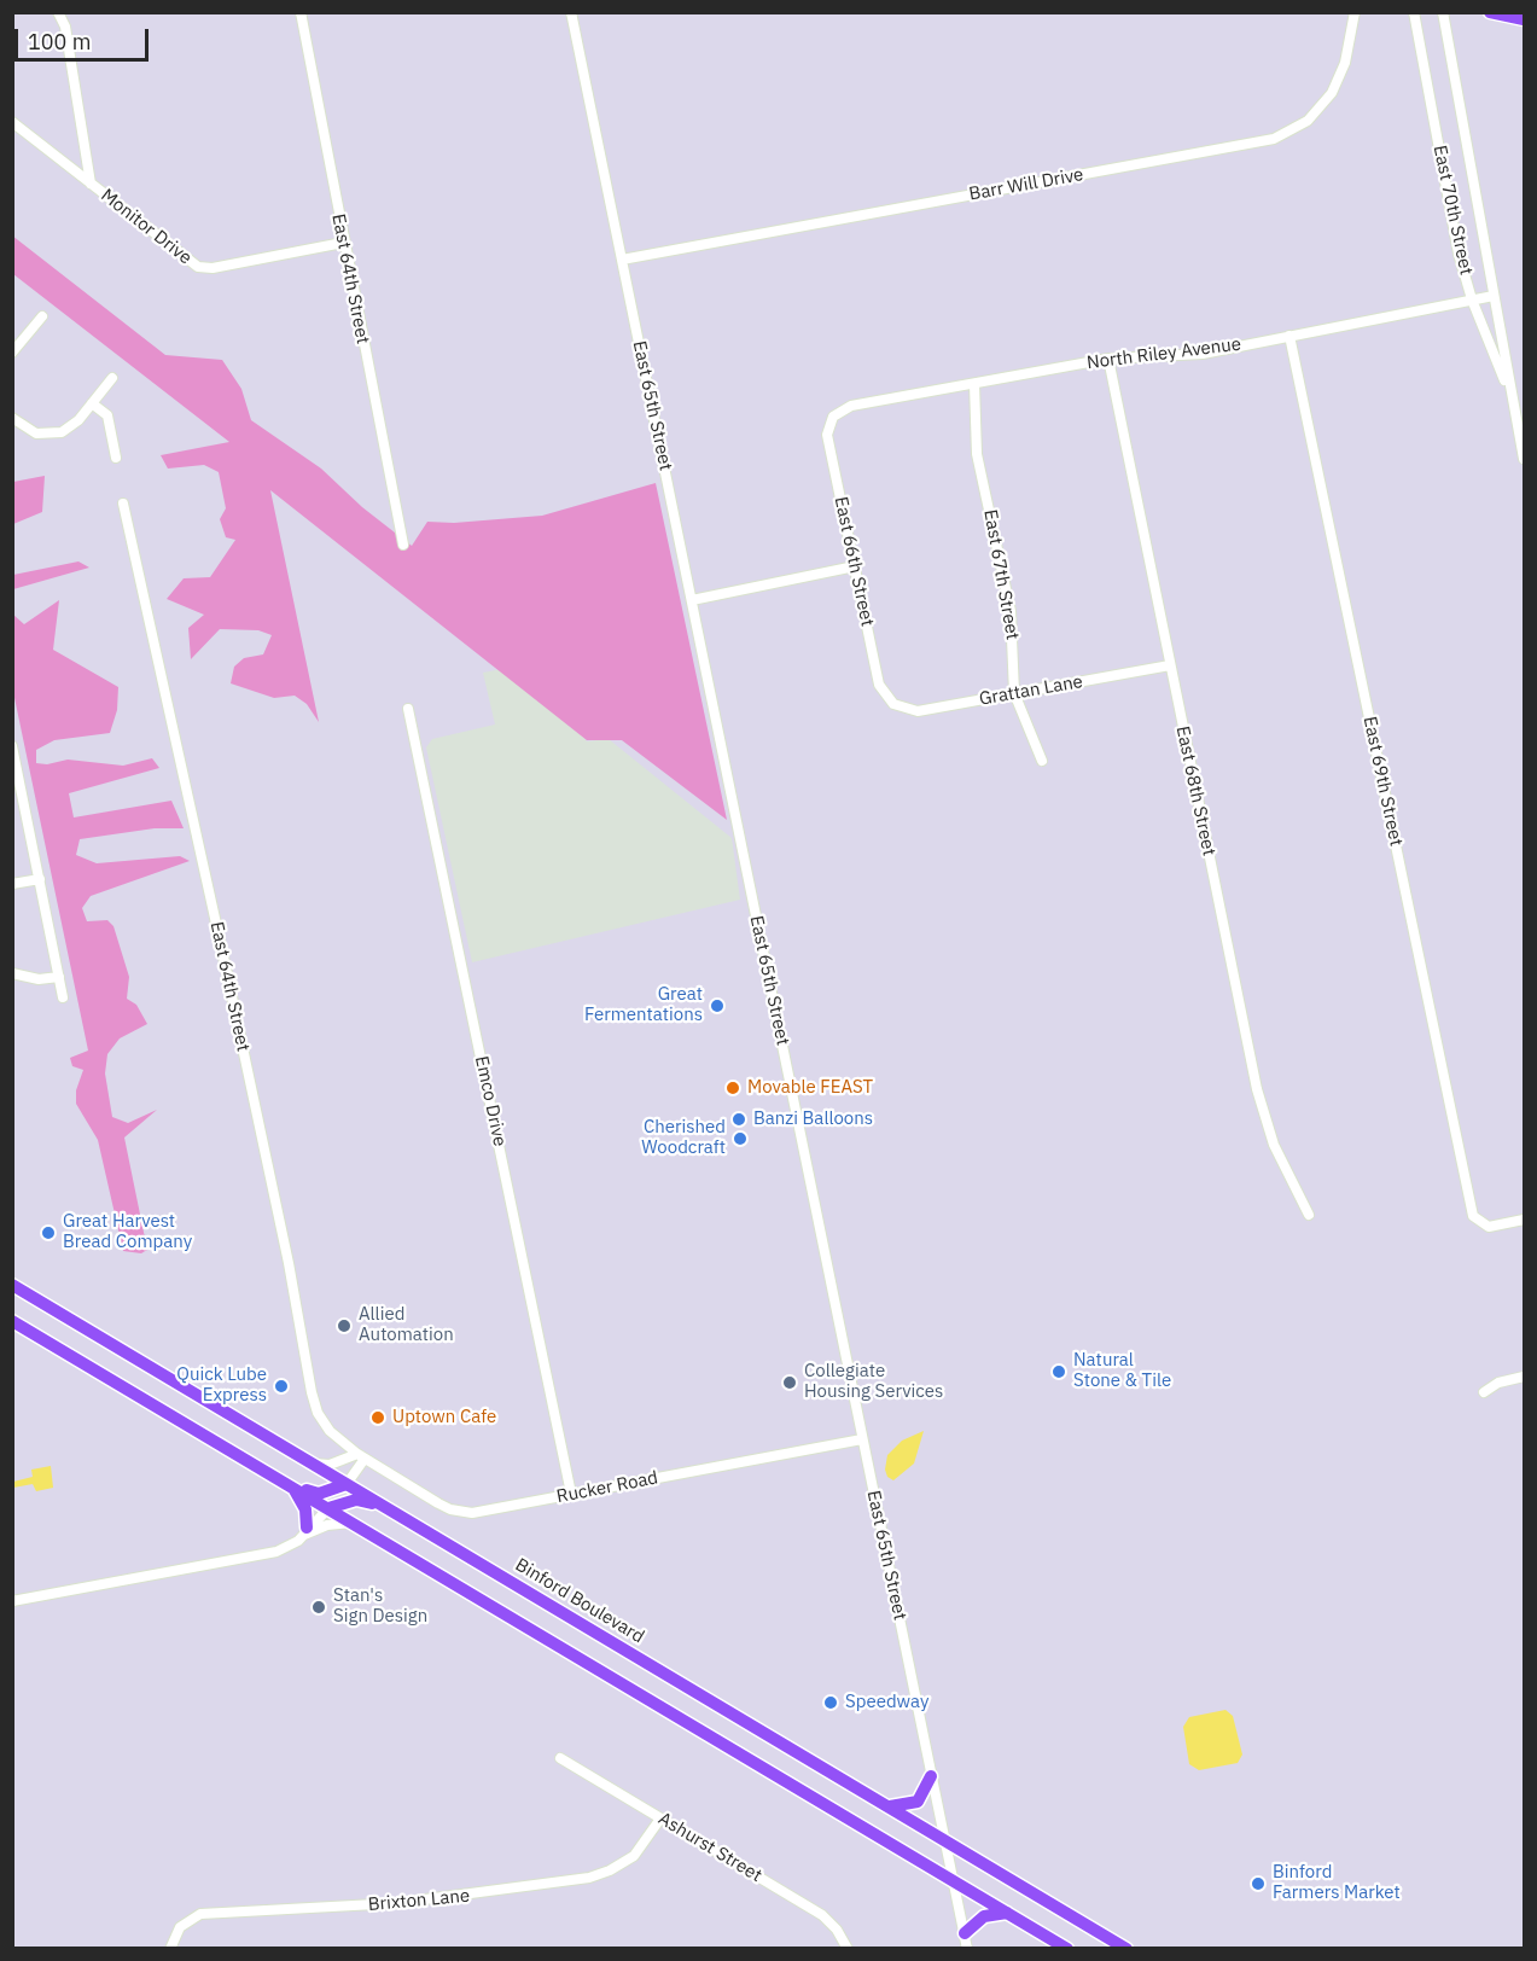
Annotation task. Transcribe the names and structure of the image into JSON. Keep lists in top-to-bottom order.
{
  "streets": {
    "main road": ["Binford Boulevard"],
    "street": [
      "Barr Will Drive",
      "East 70th Street",
      "Monitor Drive",
      "East 64th Street",
      "North Riley Avenue",
      "East 65th Street",
      "East 66th Street",
      "East 67th Street",
      "Grattan Lane",
      "East 69th Street",
      "East 68th Street",
      "Emco Drive",
      "Rucker Road",
      "Ashurst Street",
      "Brixton Lane"
    ]
  },
  "crossings": [
    ["Barr Will Drive", "East 65th Street"],
    ["East 70th Street", "North Riley Avenue"],
    ["Monitor Drive", "East 64th Street"],
    ["East 64th Street", "Rucker Road"],
    ["North Riley Avenue", "East 66th Street"],
    ["North Riley Avenue", "East 67th Street"],
    ["North Riley Avenue", "East 69th Street"],
    ["North Riley Avenue", "East 68th Street"],
    ["East 65th Street", "Rucker Road"],
    ["East 65th Street", "Binford Boulevard"],
    ["East 66th Street", "Grattan Lane"],
    ["East 67th Street", "Grattan Lane"],
    ["Grattan Lane", "East 68th Street"],
    ["Emco Drive", "Rucker Road"],
    ["Ashurst Street", "Brixton Lane"]
  ],
  "places": [
    "Great Fermentations",
    "Movable FEAST",
    "Banzi Balloons",
    "Cherished Woodcraft",
    "Great Harvest Bread Company",
    "Allied Automation",
    "Natural Stone & Tile",
    "Collegiate Housing Services",
    "Quick Lube Express",
    "Uptown Cafe",
    "Stan's Sign Design",
    "Speedway",
    "Binford Farmers Market"
  ],
  "scale_bar": "100 m"
}
